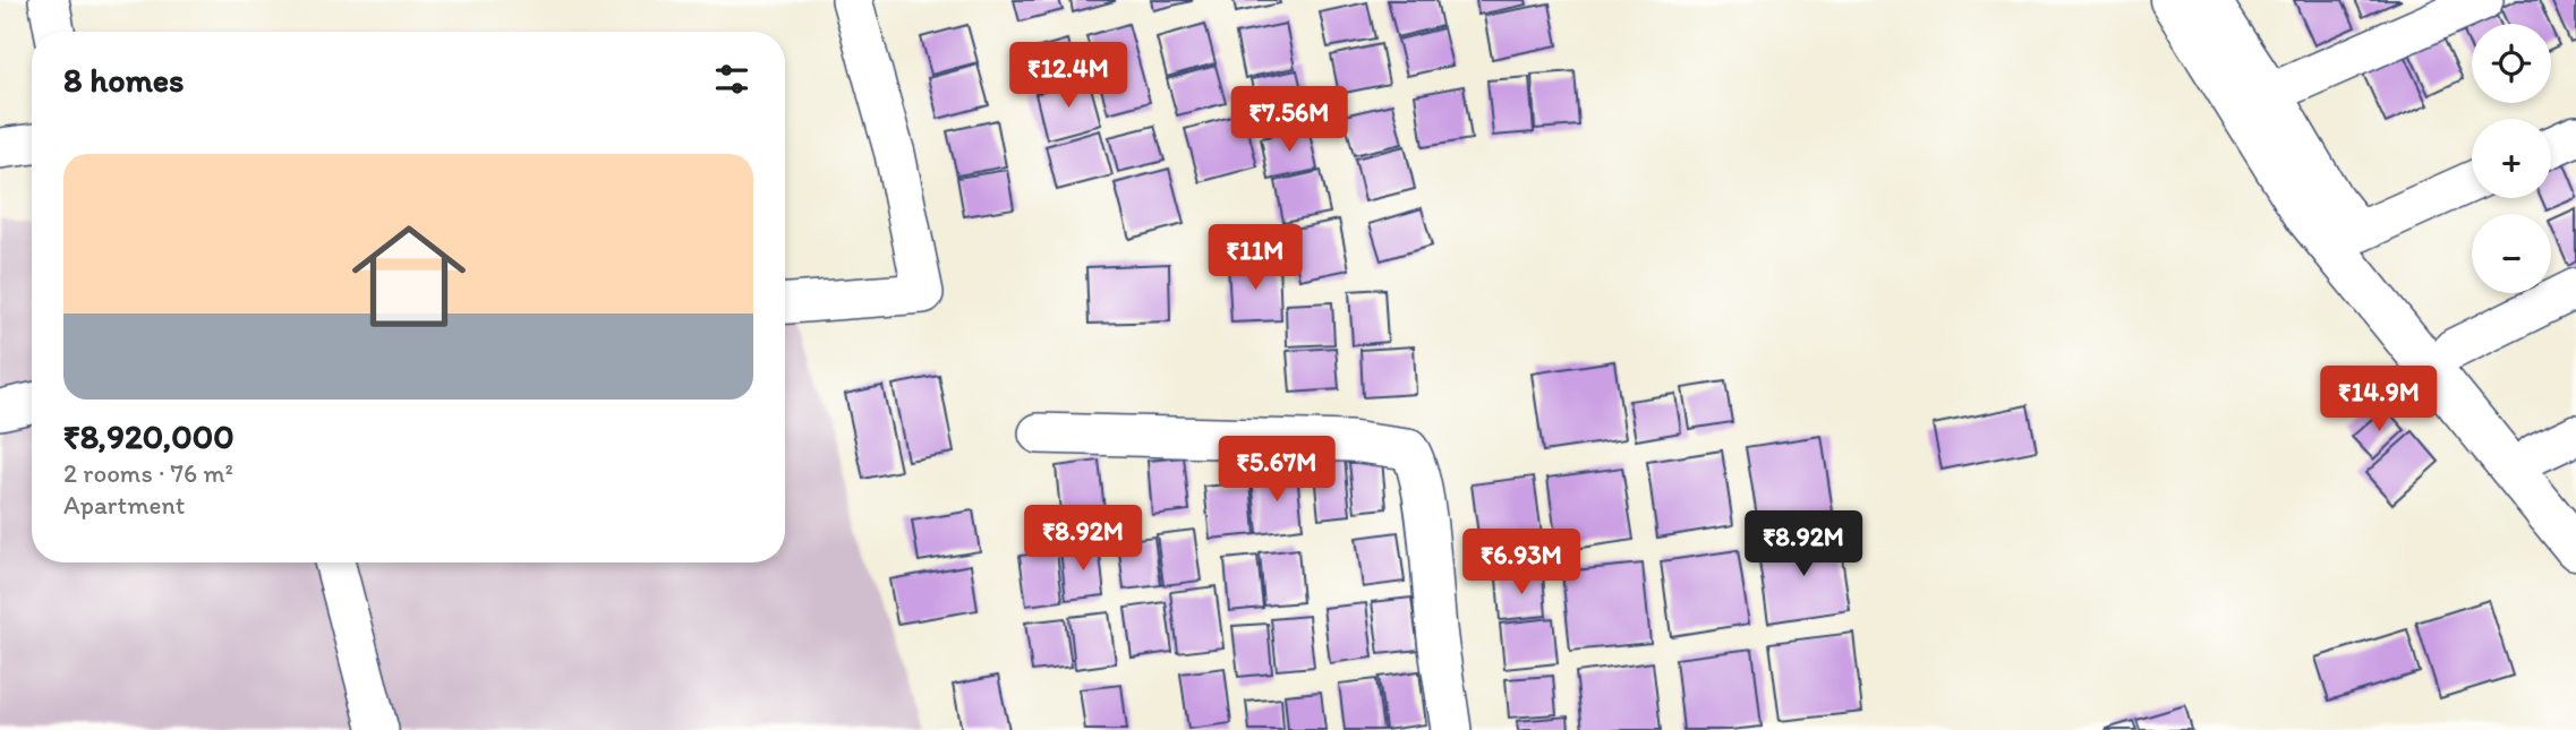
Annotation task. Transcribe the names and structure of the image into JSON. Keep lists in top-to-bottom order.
{
  "page": {
    "map_buttons": ["+", "−"],
    "heading": "8 homes",
    "price": [
      "₹12.4M",
      "₹7.56M",
      "₹11M",
      "₹14.9M",
      "₹5.67M",
      "₹8.92M",
      "₹8.92M",
      "₹6.93M"
    ],
    "list": [
      {
        "name": "₹8,920,000",
        "note": "2 rooms · 76 m² · Apartment"
      }
    ]
  }
}
